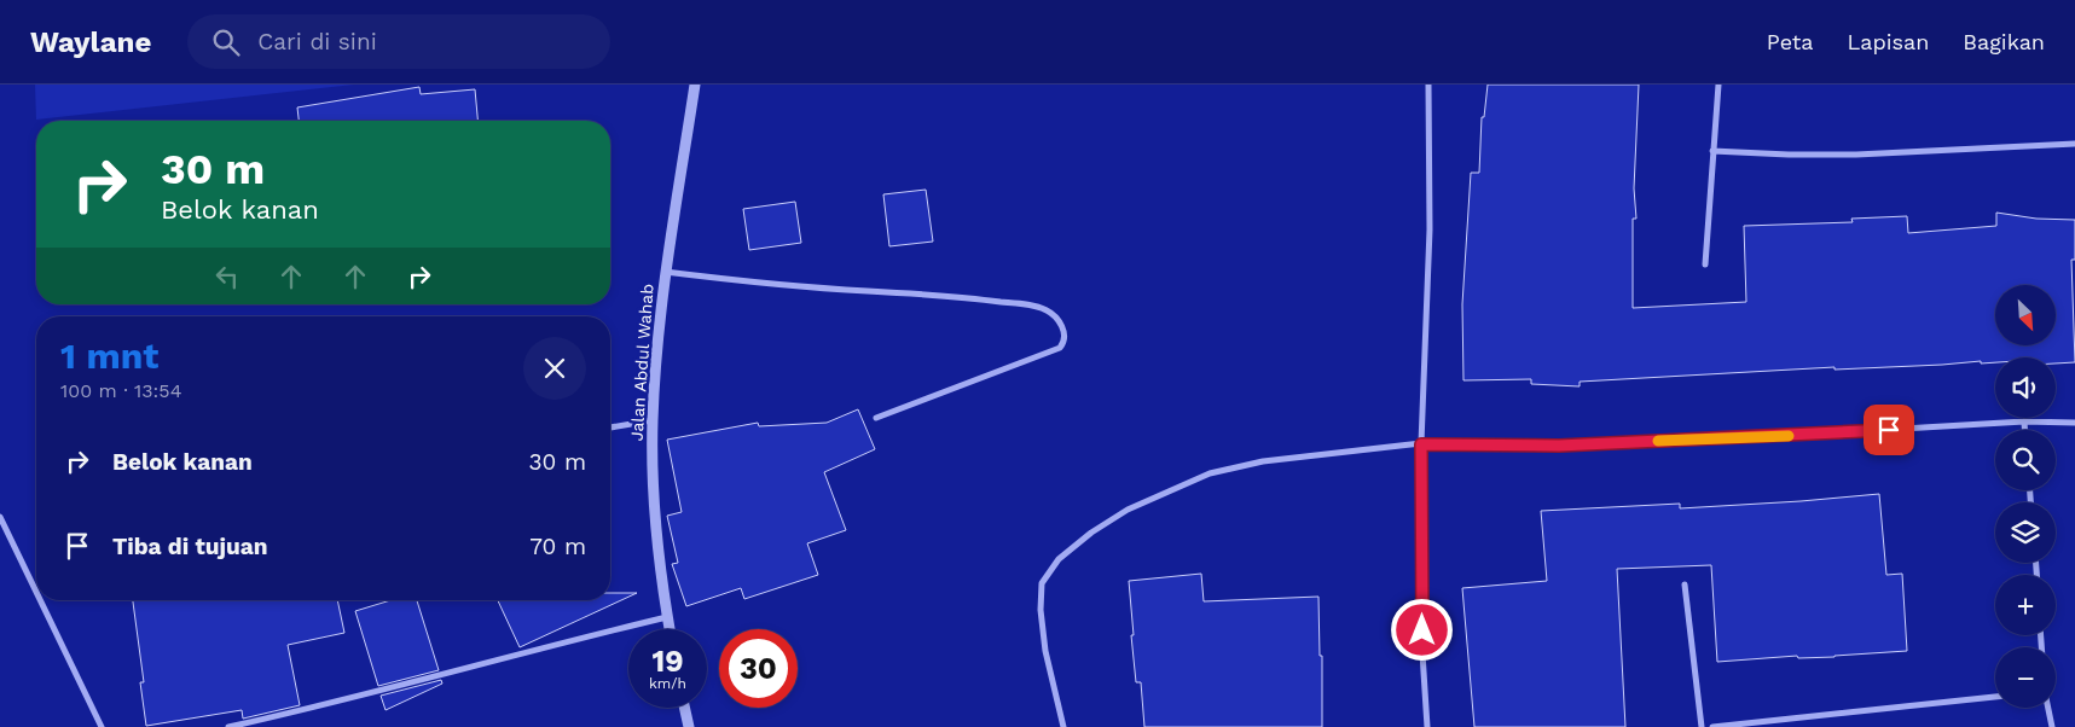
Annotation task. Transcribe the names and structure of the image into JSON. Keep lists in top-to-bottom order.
{
  "streets": {
    "street": ["Jalan Abdul Wahab"]
  },
  "north": "bottom right",
  "page": {
    "header": "Waylane",
    "search": "Cari di sini",
    "nav": ["Peta", "Lapisan", "Bagikan"],
    "turn": ["30 m", "Belok kanan"],
    "map_buttons": ["+", "−"],
    "heading": ["1 mnt", "100 m · 13:54"],
    "list": [
      {
        "name": "Belok kanan",
        "value": "30 m"
      },
      {
        "name": "Tiba di tujuan",
        "value": "70 m"
      }
    ],
    "speed": "19 km/h",
    "limit": "30"
  }
}
